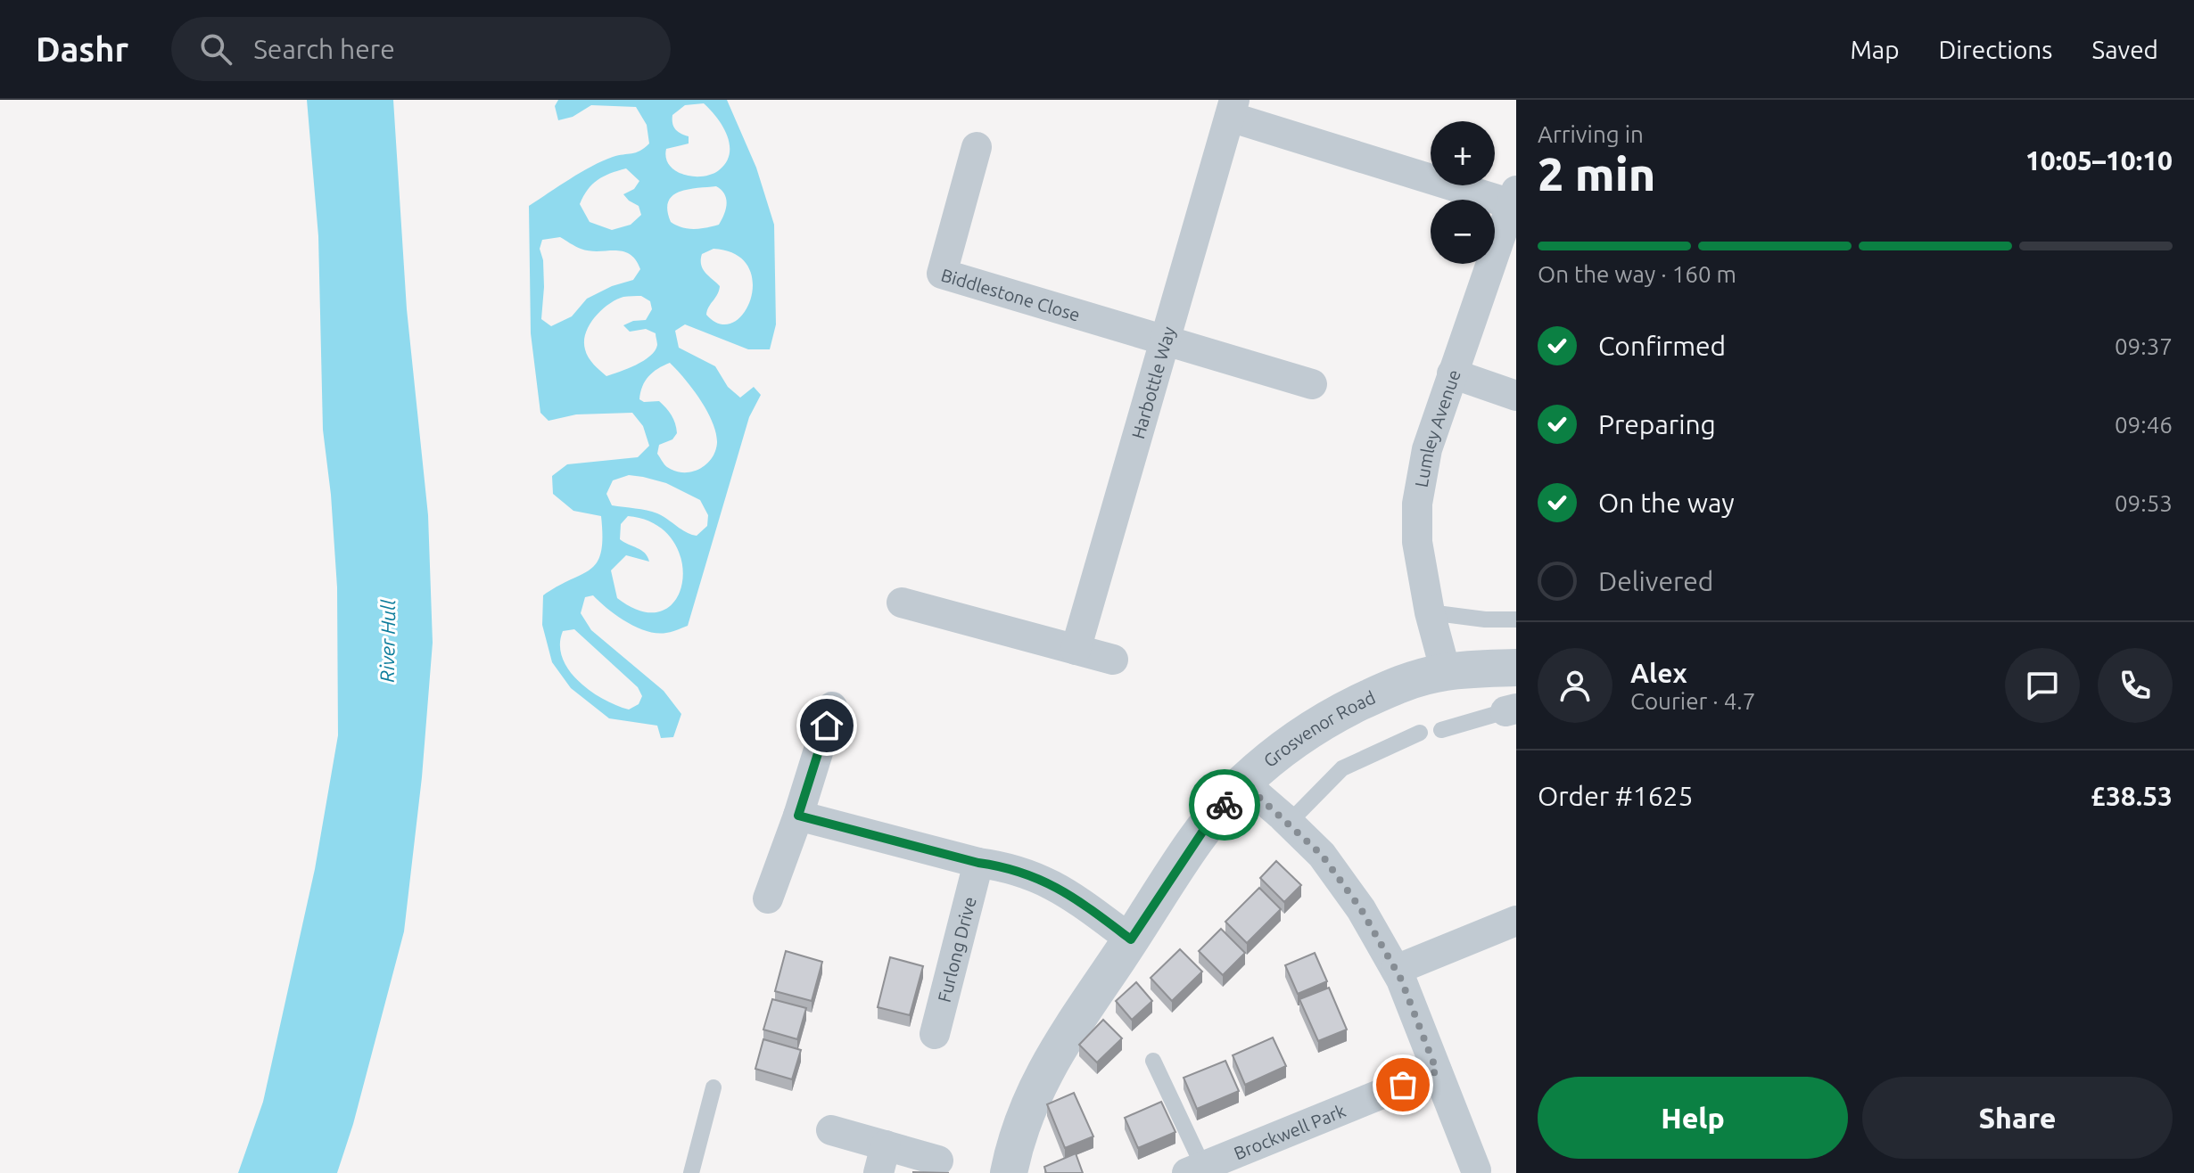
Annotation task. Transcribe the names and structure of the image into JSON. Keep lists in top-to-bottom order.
{
  "streets": {
    "street": [
      "Biddlestone Close",
      "Harbottle Way",
      "Lumley Avenue",
      "Grosvenor Road",
      "Furlong Drive",
      "Brockwell Park"
    ]
  },
  "crossings": [
    ["Biddlestone Close", "Harbottle Way"],
    ["Harbottle Way", "Lumley Avenue"],
    ["Lumley Avenue", "Grosvenor Road"]
  ],
  "water": ["River Hull"],
  "page": {
    "header": "Dashr",
    "search": "Search here",
    "nav": ["Map", "Directions", "Saved"],
    "heading": ["2 min", "Arriving in", "10:05–10:10"],
    "panel": [
      "Alex",
      "Courier · 4.7",
      "Order #1625",
      "£38.53"
    ],
    "map_buttons": ["+", "−"],
    "bar": "On the way · 160 m",
    "list": [
      ["Confirmed", "09:37"],
      ["Preparing", "09:46"],
      ["On the way", "09:53"],
      "Delivered"
    ],
    "buttons": ["Help", "Share"]
  }
}
